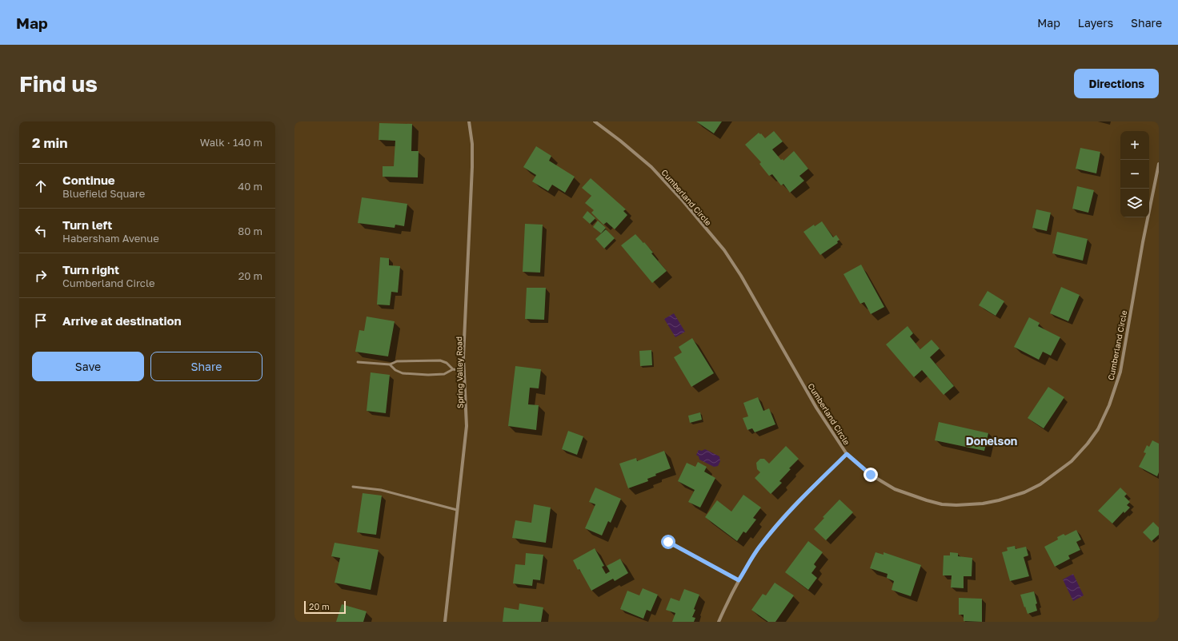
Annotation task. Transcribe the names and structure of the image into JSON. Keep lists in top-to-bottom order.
{
  "streets": {
    "street": ["Cumberland Circle", "Spring Valley Road"]
  },
  "districts": ["Donelson"],
  "scale_bar": "20 m",
  "page": {
    "header": "Map",
    "nav": ["Map", "Layers", "Share"],
    "buttons": [
      "Directions",
      ["Save", "Share"]
    ],
    "title": "Find us",
    "heading": ["2 min", "Walk · 140 m"],
    "map_buttons": ["+", "−"],
    "list": [
      ["Continue", "Bluefield Square", "40 m"],
      ["Turn left", "Habersham Avenue", "80 m"],
      ["Turn right", "Cumberland Circle", "20 m"],
      "Arrive at destination"
    ],
    "scale": "20 m"
  }
}
